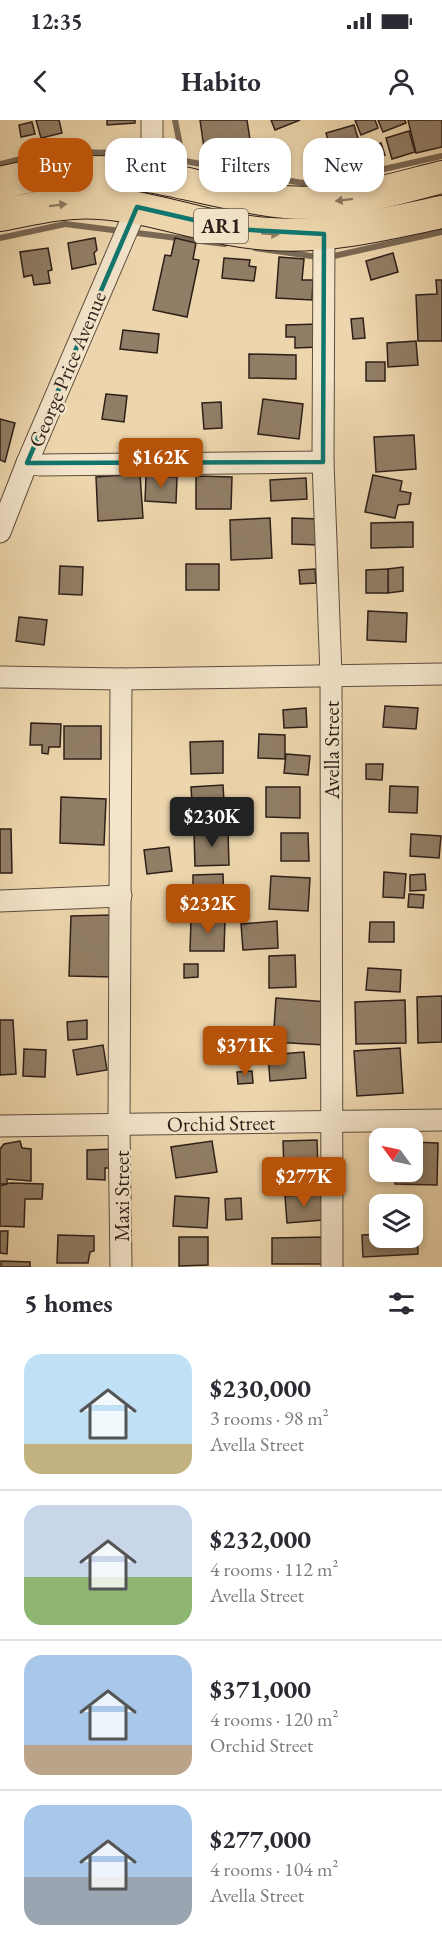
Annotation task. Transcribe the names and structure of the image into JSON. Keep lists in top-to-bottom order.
{
  "streets": {
    "highway": ["AR1"],
    "street": [
      "George Price Avenue",
      "Avella Street",
      "Orchid Street",
      "Maxi Street"
    ]
  },
  "crossings": [
    ["AR1", "George Price Avenue"],
    ["AR1", "Avella Street"],
    ["Avella Street", "Orchid Street"],
    ["Orchid Street", "Maxi Street"]
  ],
  "north": "top left",
  "page": {
    "status": "12:35",
    "header": "Habito",
    "chip": [
      "Buy",
      "Rent",
      "Filters",
      "New"
    ],
    "price": [
      "$162K",
      "$230K",
      "$232K",
      "$371K",
      "$277K"
    ],
    "heading": "5 homes",
    "list": [
      {
        "name": "$230,000",
        "note": "3 rooms · 98 m² · Avella Street"
      },
      {
        "name": "$232,000",
        "note": "4 rooms · 112 m² · Avella Street"
      },
      {
        "name": "$371,000",
        "note": "4 rooms · 120 m² · Orchid Street"
      },
      {
        "name": "$277,000",
        "note": "4 rooms · 104 m² · Avella Street"
      }
    ]
  }
}
